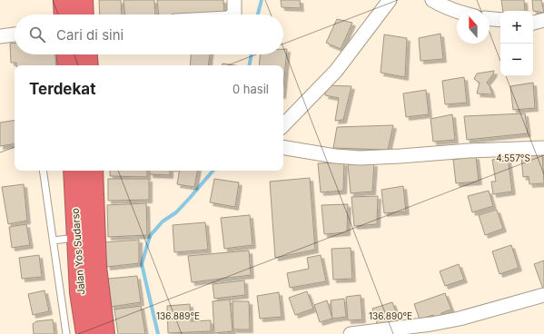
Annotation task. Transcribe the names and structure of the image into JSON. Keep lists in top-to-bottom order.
{
  "streets": {
    "highway": ["Jalan Yos Sudarso"]
  },
  "north": "top",
  "page": {
    "map_buttons": ["+", "−"],
    "search": "Cari di sini",
    "heading": ["Terdekat", "0 hasil"]
  },
  "coordinates": ["4.557°S", "136.889°E", "136.890°E"]
}
